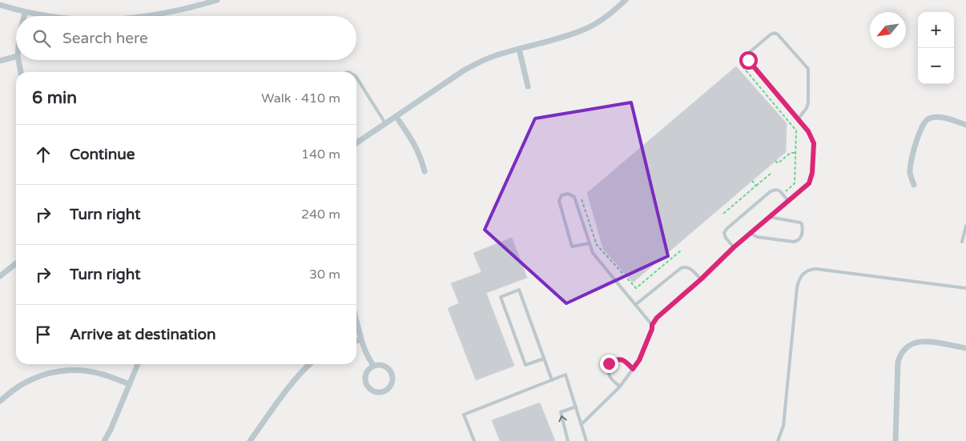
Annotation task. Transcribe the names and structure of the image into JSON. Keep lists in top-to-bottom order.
{
  "north": "bottom left",
  "page": {
    "map_buttons": ["+", "−"],
    "search": "Search here",
    "heading": ["6 min", "Walk · 410 m"],
    "list": [
      ["Continue", "140 m"],
      ["Turn right", "240 m"],
      ["Turn right", "30 m"],
      "Arrive at destination"
    ]
  }
}
